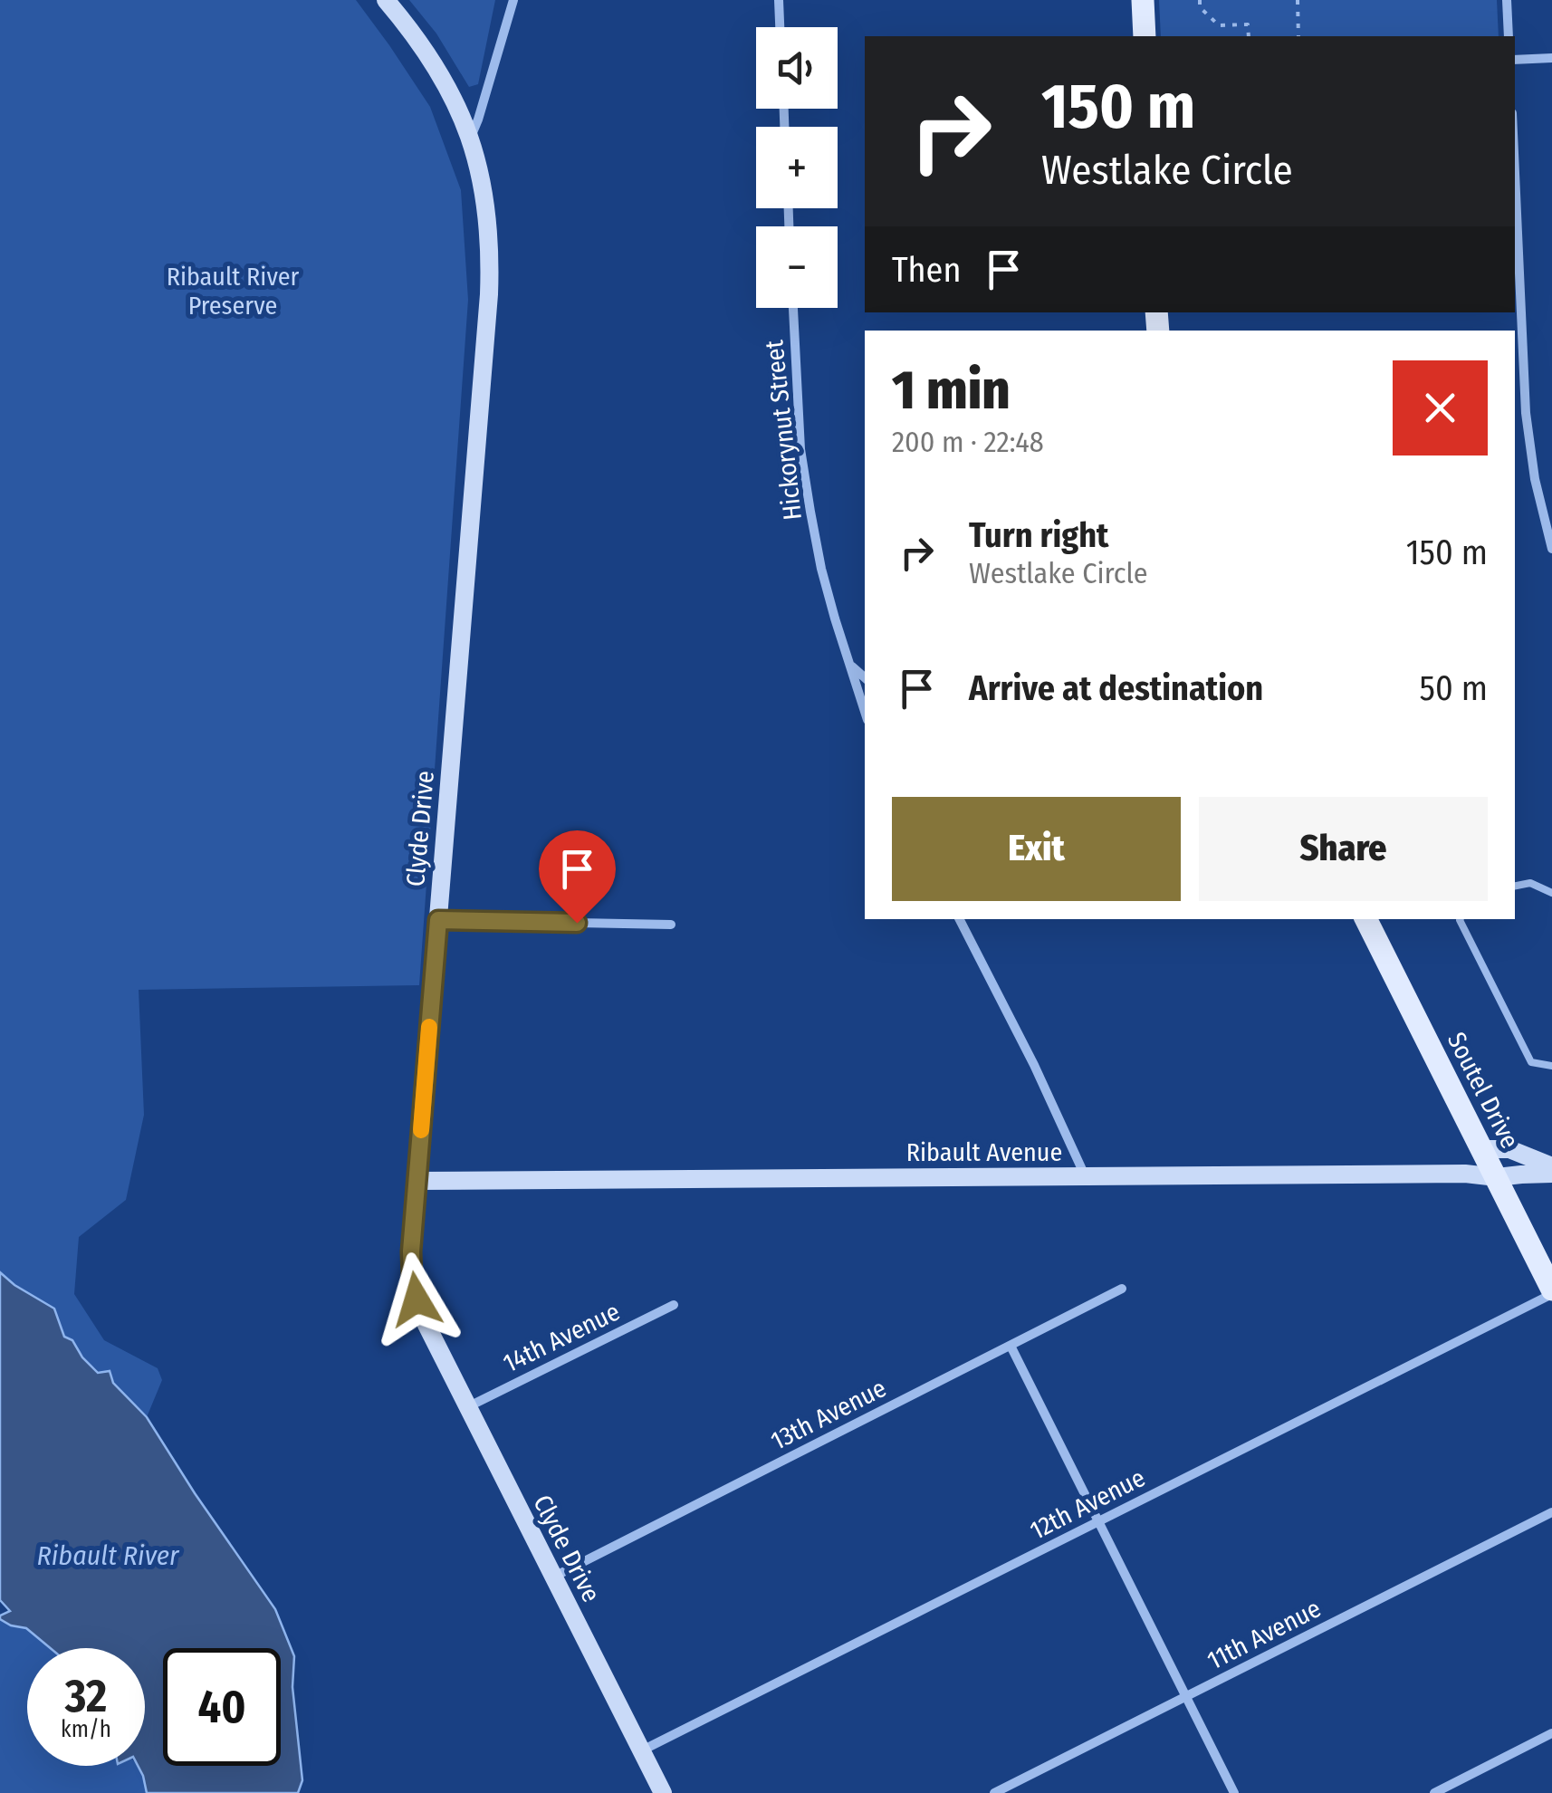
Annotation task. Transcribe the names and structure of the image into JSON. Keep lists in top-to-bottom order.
{
  "streets": {
    "main road": ["Soutel Drive"],
    "street": [
      "Hickorynut Street",
      "Clyde Drive",
      "Ribault Avenue",
      "14th Avenue",
      "13th Avenue",
      "12th Avenue",
      "11th Avenue"
    ]
  },
  "crossings": [
    ["Clyde Drive", "Ribault Avenue"],
    ["Clyde Drive", "14th Avenue"],
    ["Clyde Drive", "13th Avenue"],
    ["Clyde Drive", "12th Avenue"],
    ["Soutel Drive", "Ribault Avenue"],
    ["Soutel Drive", "12th Avenue"]
  ],
  "water": ["Ribault River"],
  "parks": ["Ribault River Preserve"],
  "page": {
    "map_buttons": ["+", "−"],
    "turn": ["150 m", "Westlake Circle"],
    "then": "Then",
    "heading": ["1 min", "200 m · 22:48"],
    "list": [
      {
        "name": "Turn right",
        "note": "Westlake Circle",
        "value": "150 m"
      },
      {
        "name": "Arrive at destination",
        "value": "50 m"
      }
    ],
    "buttons": ["Exit", "Share"],
    "speed": "32 km/h",
    "limit": "40"
  }
}
